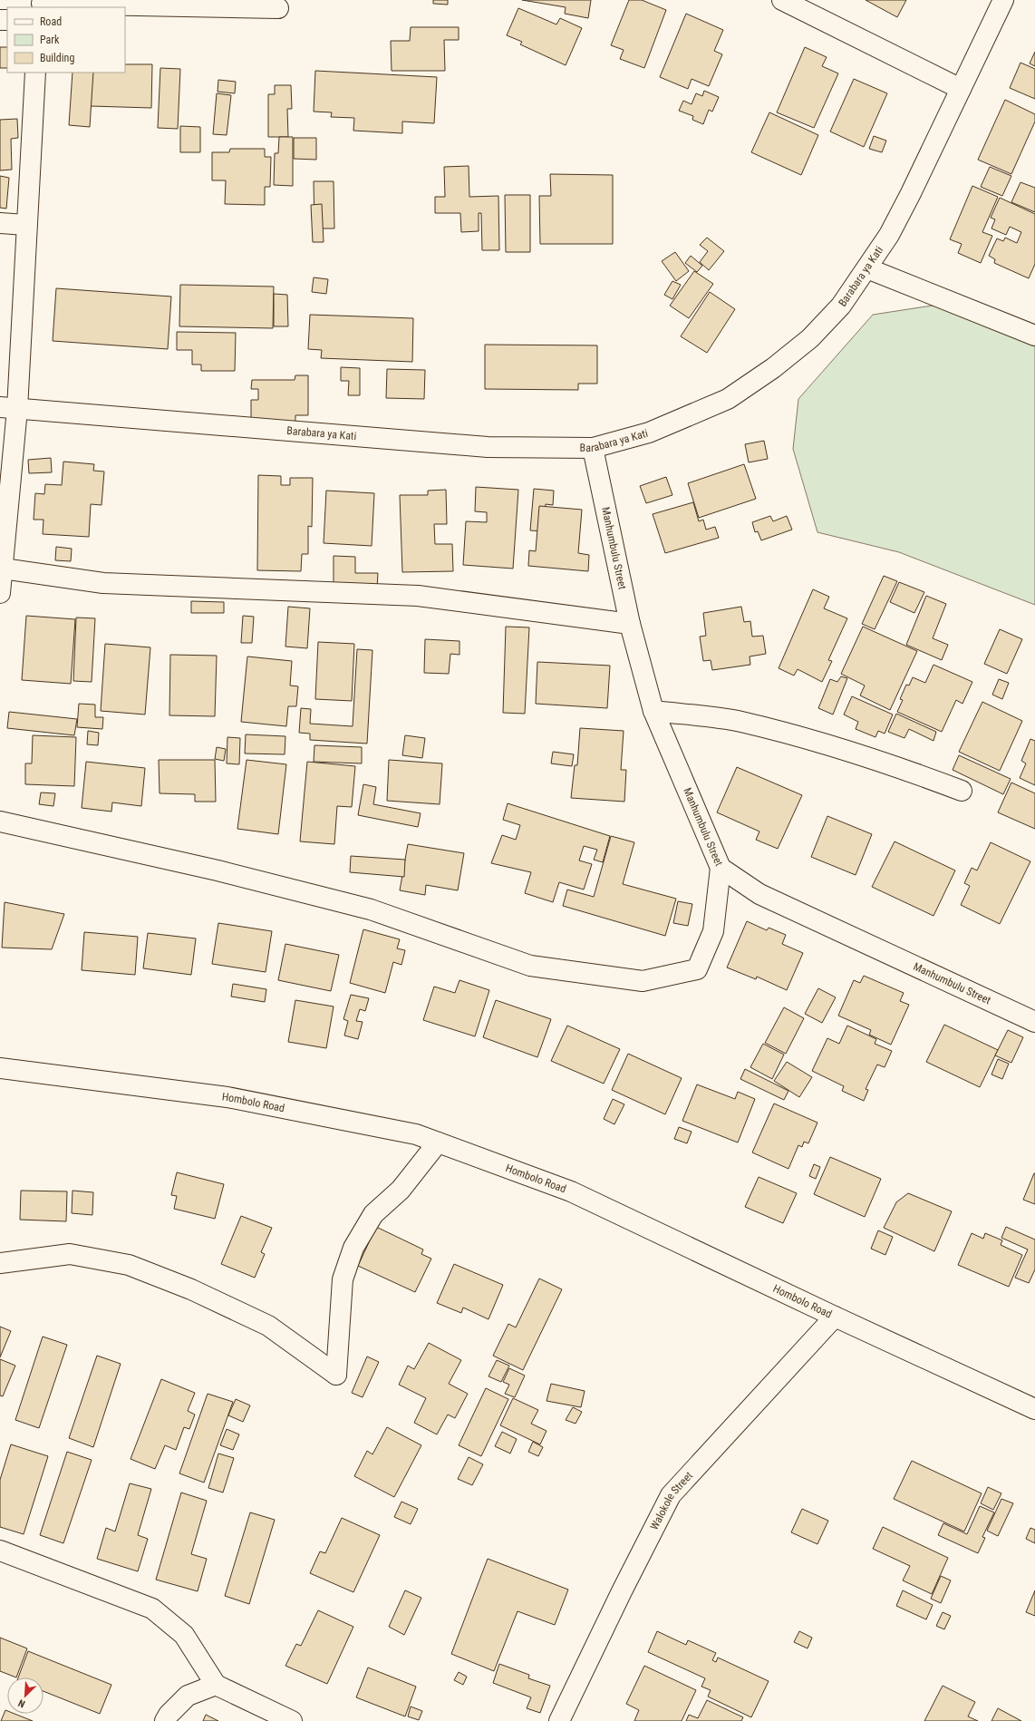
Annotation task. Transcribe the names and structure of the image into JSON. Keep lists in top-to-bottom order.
{
  "streets": {
    "street": [
      "Barabara ya Kati",
      "Manhumbulu Street",
      "Hombolo Road",
      "Walokole Street"
    ]
  },
  "crossings": [
    ["Barabara ya Kati", "Manhumbulu Street"],
    ["Hombolo Road", "Walokole Street"]
  ],
  "legend": ["Road", "Park", "Building"],
  "north": "bottom left"
}
